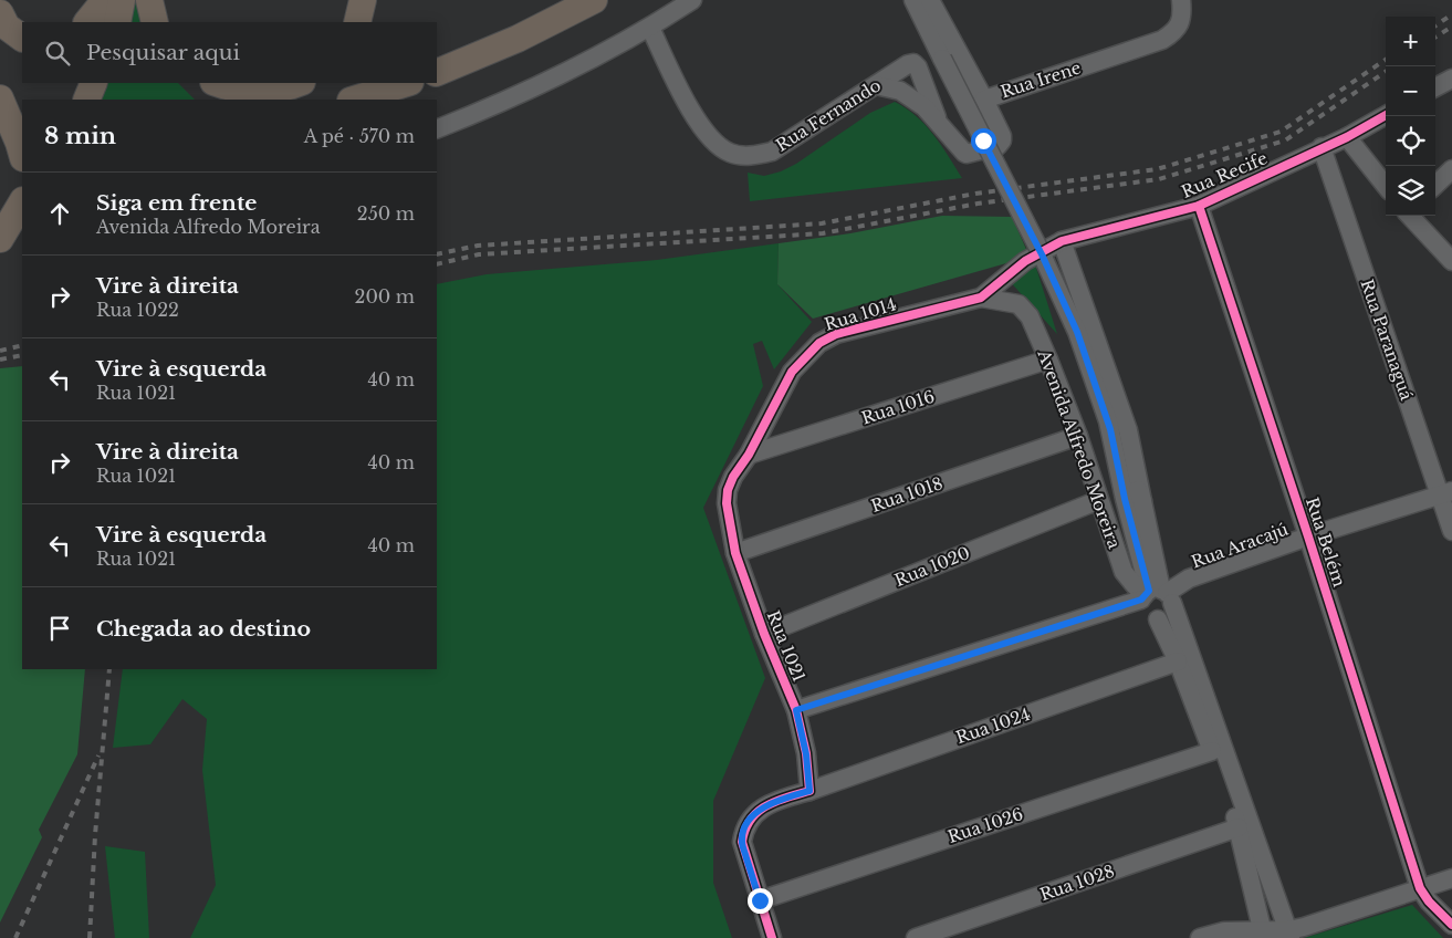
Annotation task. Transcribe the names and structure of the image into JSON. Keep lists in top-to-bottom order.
{
  "streets": {
    "street": [
      "Rua Irene",
      "Rua Fernando",
      "Rua Recife",
      "Rua 1014",
      "Rua Paranaguá",
      "Rua 1016",
      "Avenida Alfredo Moreira",
      "Rua 1018",
      "Rua Belém",
      "Rua Aracajú",
      "Rua 1020",
      "Rua 1021",
      "Rua 1024",
      "Rua 1026",
      "Rua 1028"
    ]
  },
  "crossings": [
    ["Rua Irene", "Rua Fernando"],
    ["Rua Recife", "Rua 1014"],
    ["Rua Recife", "Rua Paranaguá"],
    ["Rua Recife", "Avenida Alfredo Moreira"],
    ["Rua Recife", "Rua Belém"],
    ["Rua 1014", "Rua 1016"],
    ["Rua 1014", "Avenida Alfredo Moreira"],
    ["Rua 1014", "Rua 1018"],
    ["Rua 1014", "Rua 1021"],
    ["Rua Paranaguá", "Rua Aracajú"],
    ["Rua 1016", "Avenida Alfredo Moreira"],
    ["Avenida Alfredo Moreira", "Rua 1018"],
    ["Avenida Alfredo Moreira", "Rua Aracajú"],
    ["Avenida Alfredo Moreira", "Rua 1020"],
    ["Rua 1018", "Rua 1021"],
    ["Rua Belém", "Rua Aracajú"],
    ["Rua 1020", "Rua 1021"],
    ["Rua 1021", "Rua 1024"]
  ],
  "page": {
    "map_buttons": ["+", "−"],
    "search": "Pesquisar aqui",
    "heading": ["8 min", "A pé · 570 m"],
    "list": [
      ["Siga em frente", "Avenida Alfredo Moreira", "250 m"],
      ["Vire à direita", "Rua 1022", "200 m"],
      ["Vire à esquerda", "Rua 1021", "40 m"],
      ["Vire à direita", "Rua 1021", "40 m"],
      ["Vire à esquerda", "Rua 1021", "40 m"],
      "Chegada ao destino"
    ]
  }
}
